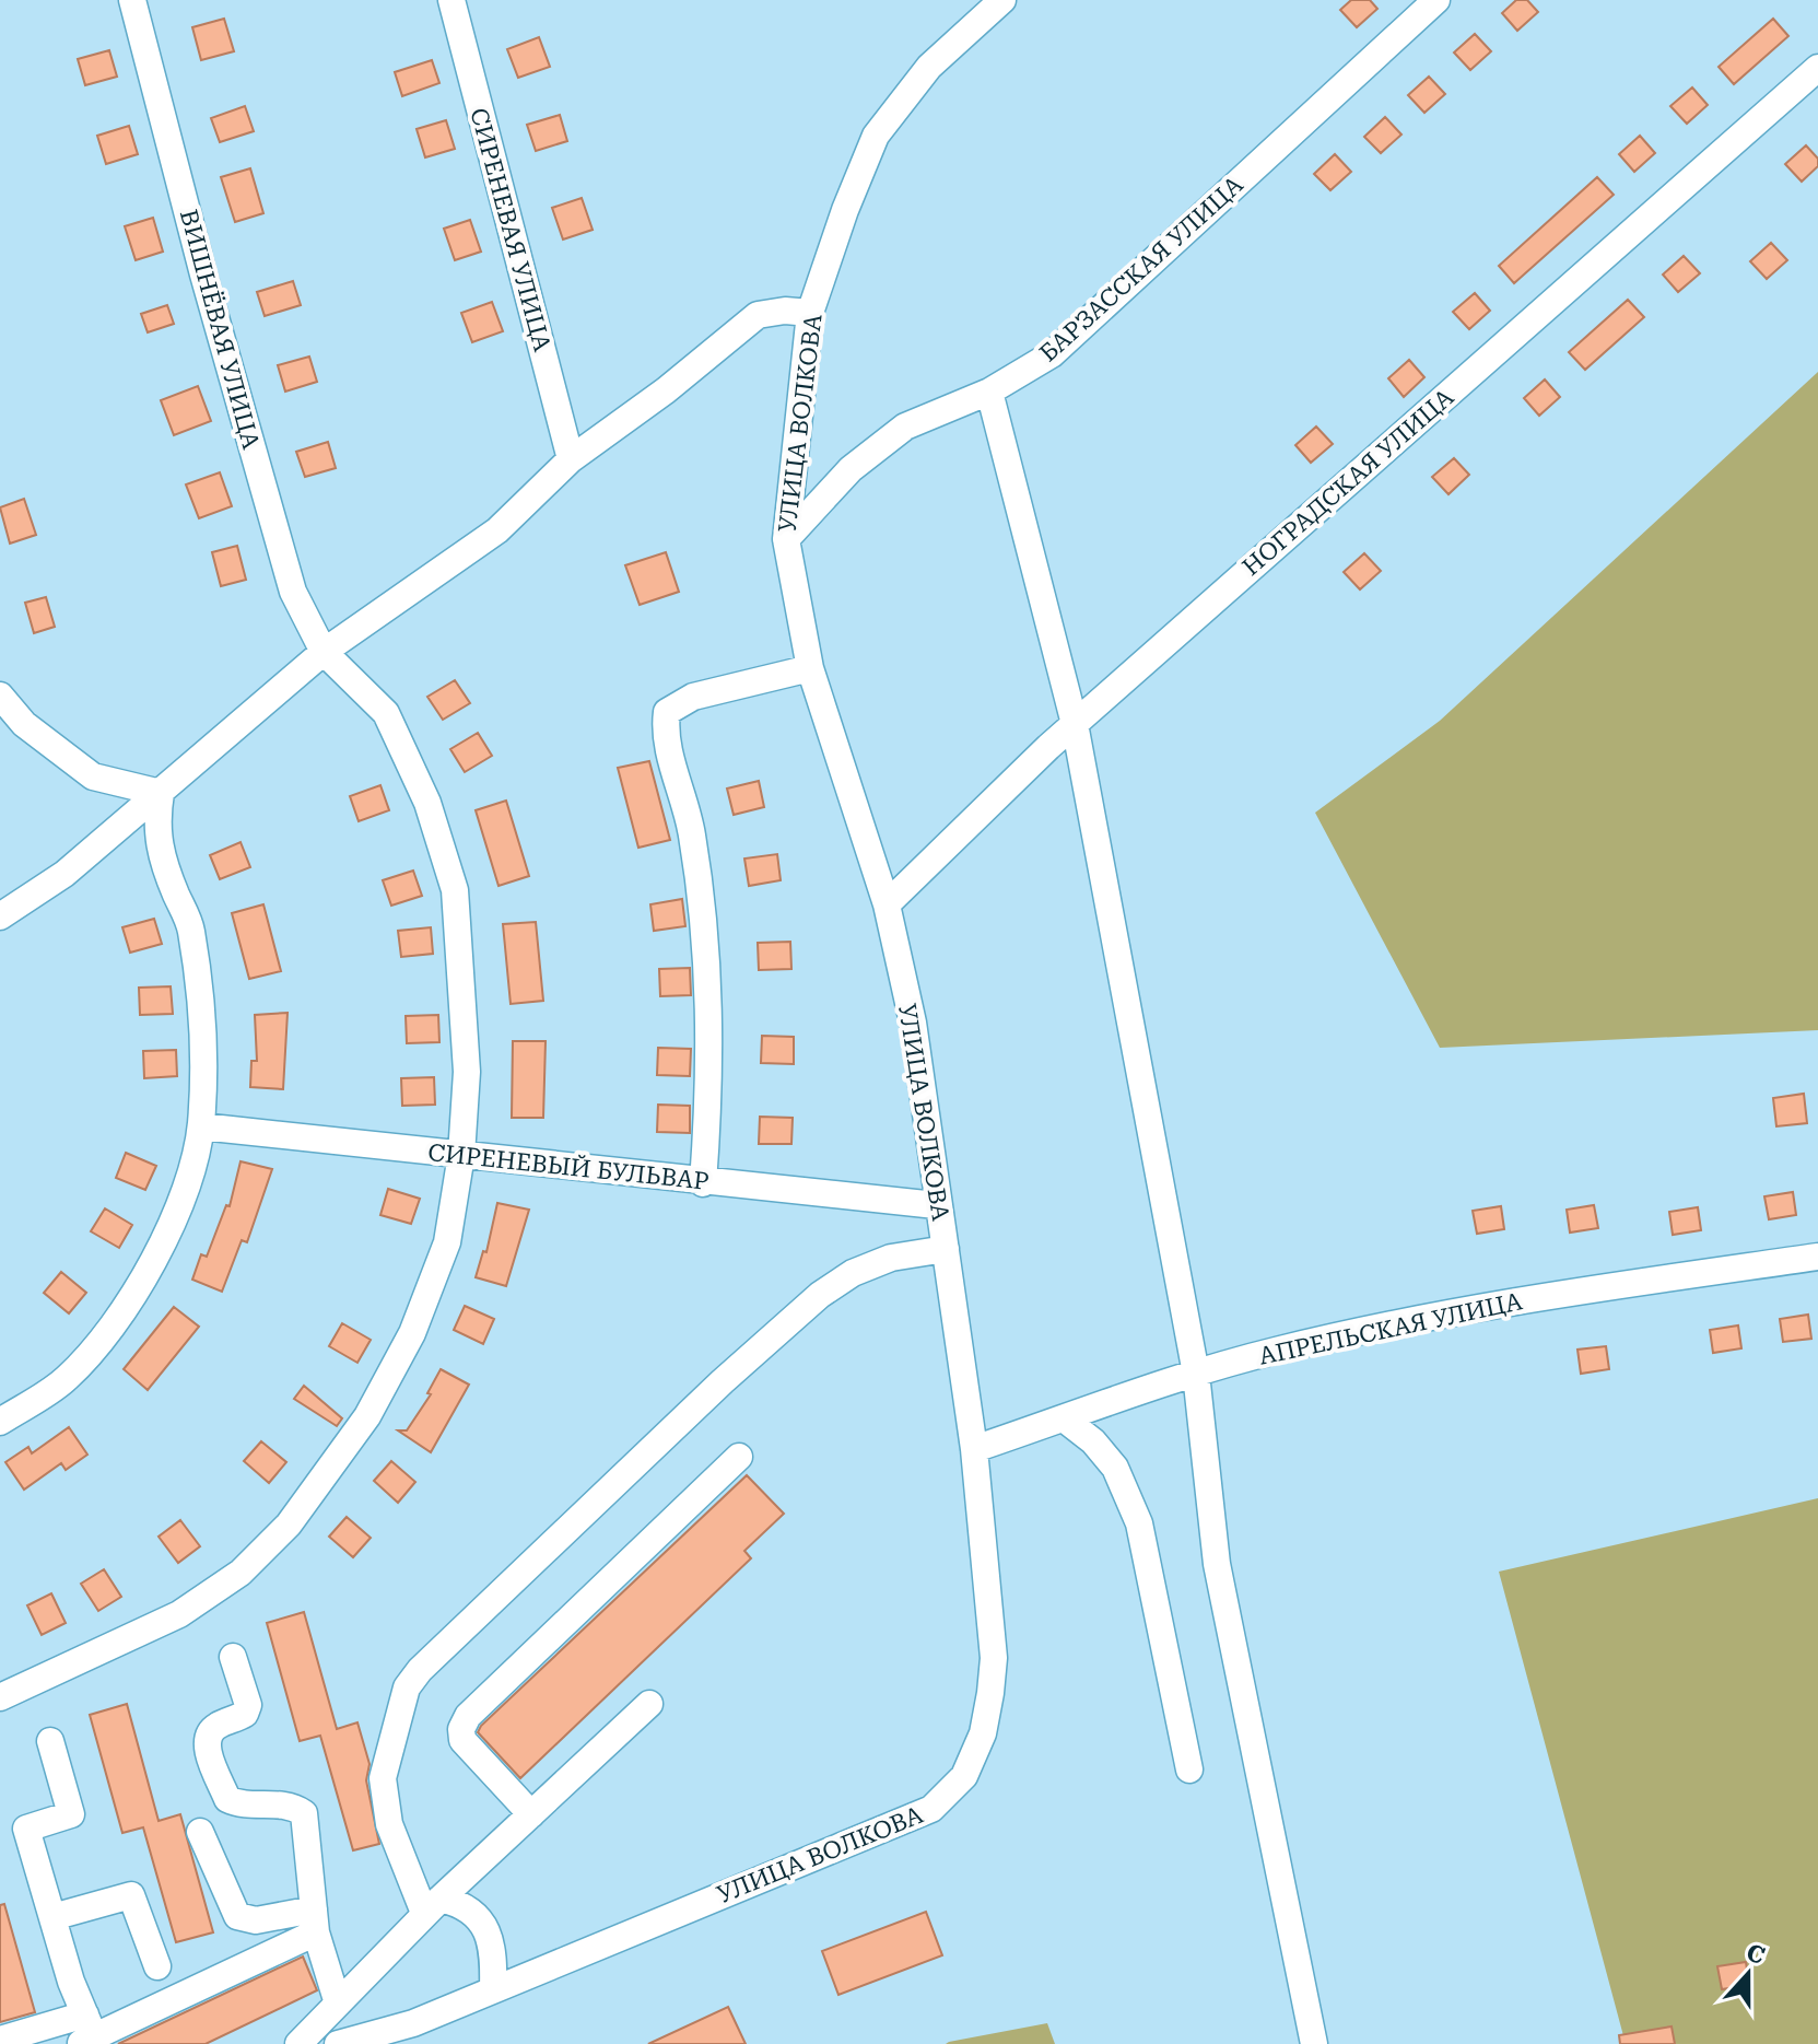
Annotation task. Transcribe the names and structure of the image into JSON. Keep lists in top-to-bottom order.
{
  "streets": {
    "street": [
      "СИРЕНЕВАЯ УЛИЦА",
      "БАРЗАССКАЯ УЛИЦА",
      "ВИШНЁВАЯ УЛИЦА",
      "УЛИЦА ВОЛКОВА",
      "НОГРАДСКАЯ УЛИЦА",
      "СИРЕНЕВЫЙ БУЛЬВАР",
      "АПРЕЛЬСКАЯ УЛИЦА"
    ]
  },
  "crossings": [
    ["БАРЗАССКАЯ УЛИЦА", "УЛИЦА ВОЛКОВА"],
    ["ВИШНЁВАЯ УЛИЦА", "СИРЕНЕВЫЙ БУЛЬВАР"],
    ["УЛИЦА ВОЛКОВА", "НОГРАДСКАЯ УЛИЦА"],
    ["УЛИЦА ВОЛКОВА", "СИРЕНЕВЫЙ БУЛЬВАР"],
    ["УЛИЦА ВОЛКОВА", "АПРЕЛЬСКАЯ УЛИЦА"]
  ],
  "north": "top"
}
